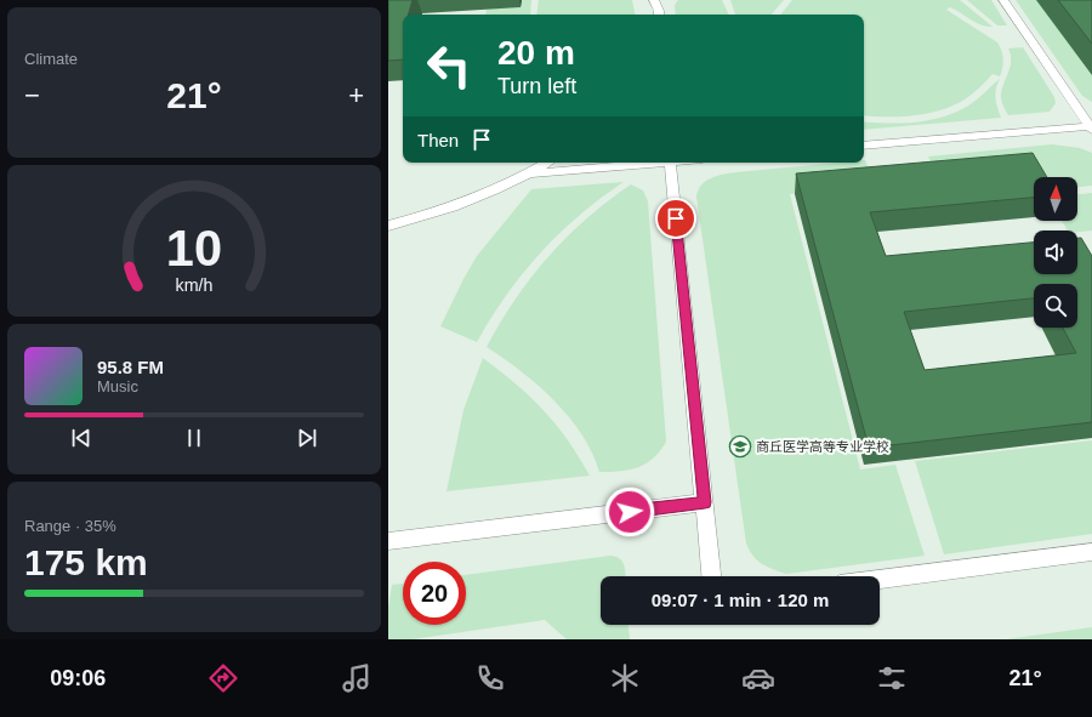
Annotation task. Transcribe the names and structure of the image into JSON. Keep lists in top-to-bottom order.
{
  "places": {
    "school or university": ["商丘医学高等专业学校"]
  },
  "north": "top",
  "page": {
    "tile": [
      "Climate",
      ["Range · 35%", "175 km"]
    ],
    "turn": ["20 m", "Turn left"],
    "heat": ["−", "21°", "+"],
    "then": "Then",
    "song": ["95.8 FM", "Music"],
    "limit": "20",
    "trip": "09:07 · 1 min · 120 m",
    "tabs": ["09:06", "21°"],
    "gauge": ["10", "km/h"]
  }
}
